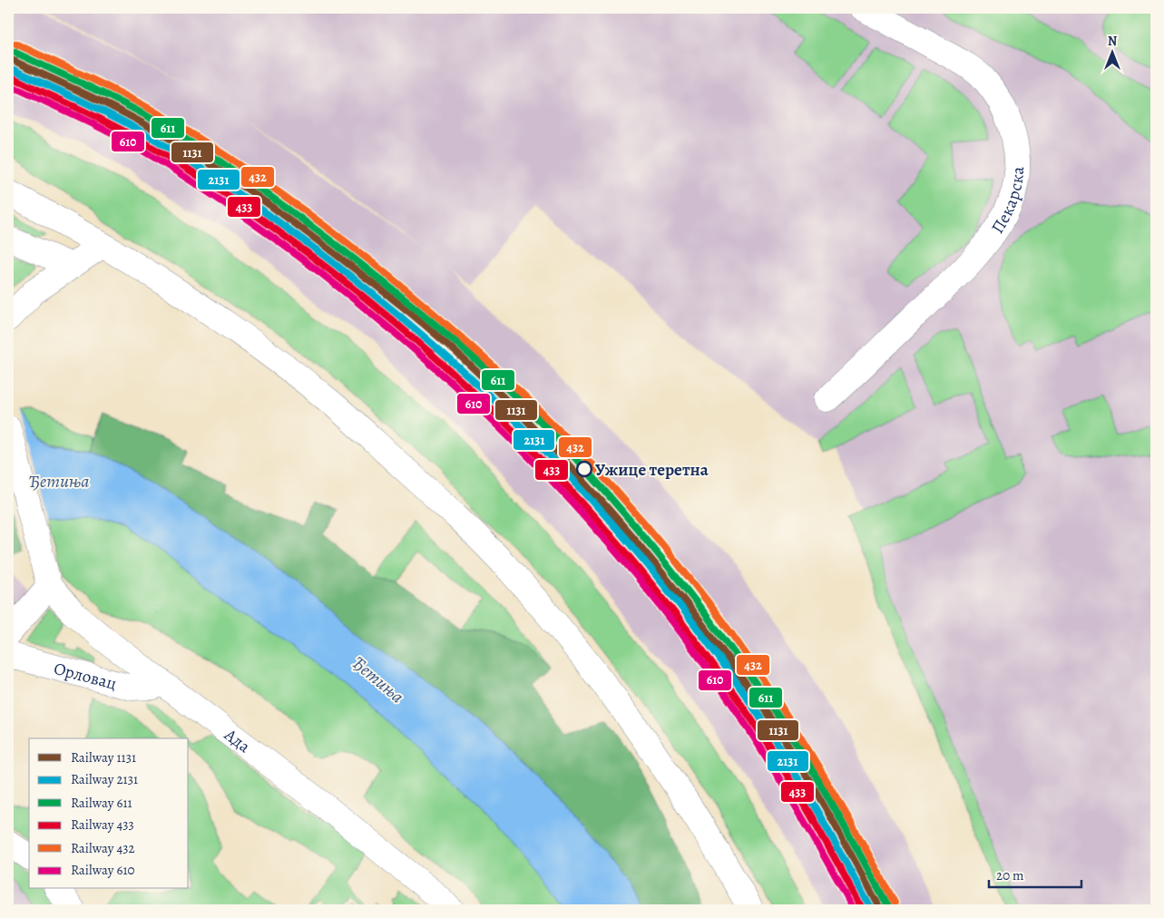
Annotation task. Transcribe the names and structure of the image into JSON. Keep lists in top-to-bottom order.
{
  "streets": {
    "street": ["Пекарска", "Орловац", "Ада"]
  },
  "crossings": [
    ["Орловац", "Ада"]
  ],
  "water": ["Ђетиња"],
  "places": ["Ужице теретна"],
  "lines": [
    "rail line 432",
    "rail line 611",
    "rail line 1131",
    "rail line 2131",
    "rail line 433",
    "rail line 610"
  ],
  "legend": [
    "Railway 1131",
    "Railway 2131",
    "Railway 611",
    "Railway 433",
    "Railway 432",
    "Railway 610"
  ],
  "scale_bar": "20 m",
  "north": "top"
}
